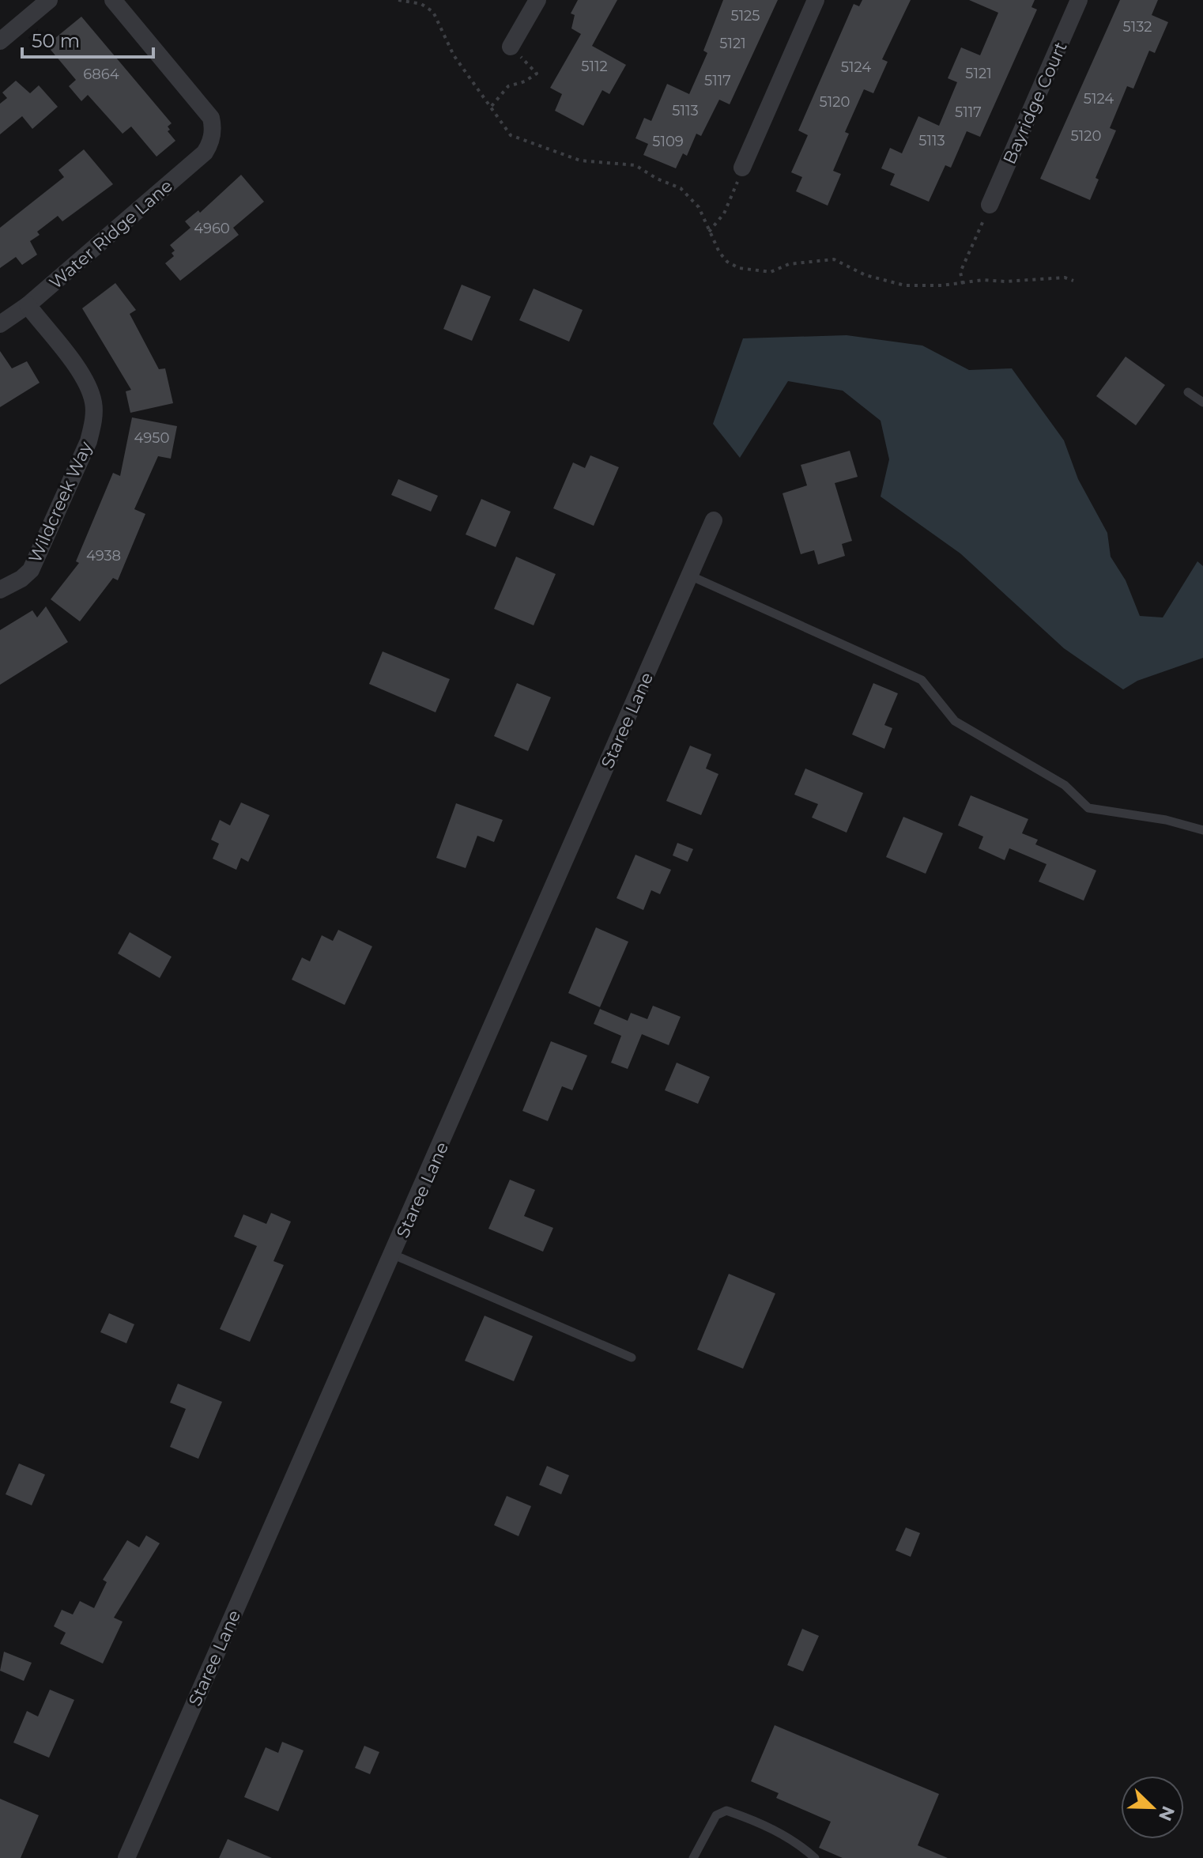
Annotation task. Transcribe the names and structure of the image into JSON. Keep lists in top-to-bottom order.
{
  "streets": {
    "street": [
      "Bayridge Court",
      "Water Ridge Lane",
      "Wildcreek Way",
      "Staree Lane"
    ]
  },
  "crossings": [
    ["Water Ridge Lane", "Wildcreek Way"]
  ],
  "house_numbers": [
    "5125",
    "5132",
    "5121",
    "5112",
    "5124",
    "5121",
    "6864",
    "5117",
    "5124",
    "5120",
    "5113",
    "5117",
    "5120",
    "5113",
    "5109",
    "4960",
    "4950",
    "4938"
  ],
  "scale_bar": "50 m",
  "north": "bottom right"
}
